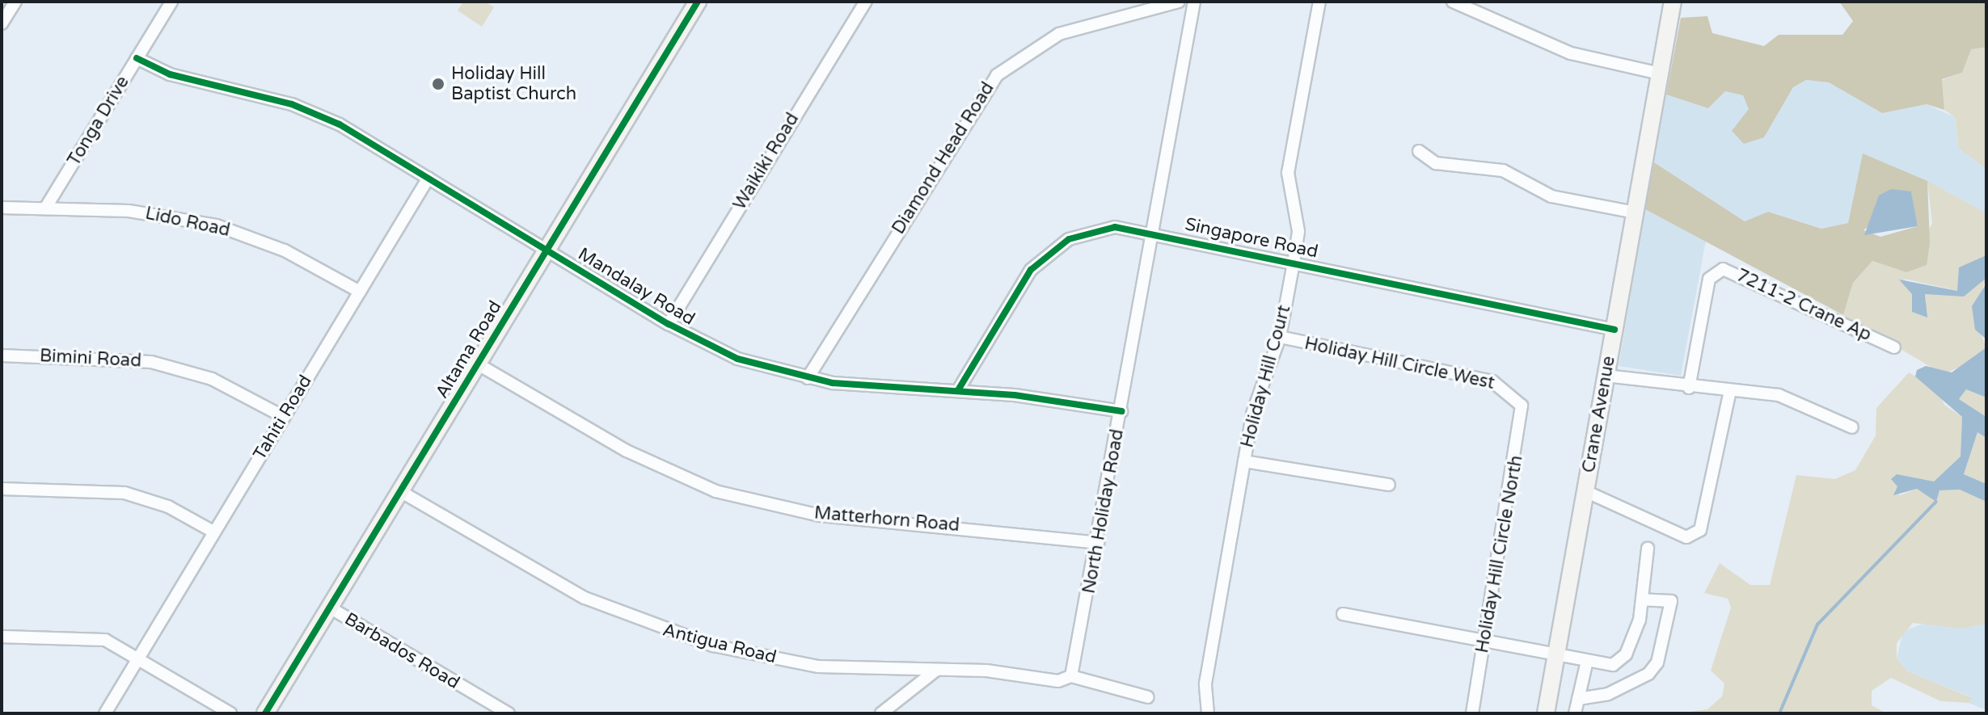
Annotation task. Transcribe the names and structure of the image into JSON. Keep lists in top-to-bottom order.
{
  "streets": {
    "street": [
      "Tonga Drive",
      "Diamond Head Road",
      "Waikiki Road",
      "Lido Road",
      "Singapore Road",
      "Mandalay Road",
      "7211-2 Crane Ap",
      "Altama Road",
      "Bimini Road",
      "Holiday Hill Circle West",
      "Holiday Hill Court",
      "Crane Avenue",
      "Tahiti Road",
      "North Holiday Road",
      "Matterhorn Road",
      "Holiday Hill Circle North",
      "Antigua Road",
      "Barbados Road"
    ]
  },
  "crossings": [
    ["Tonga Drive", "Lido Road"],
    ["Tonga Drive", "Mandalay Road"],
    ["Diamond Head Road", "Mandalay Road"],
    ["Waikiki Road", "Mandalay Road"],
    ["Lido Road", "Tahiti Road"],
    ["Singapore Road", "Mandalay Road"],
    ["Singapore Road", "Holiday Hill Court"],
    ["Singapore Road", "Crane Avenue"],
    ["Singapore Road", "North Holiday Road"],
    ["Mandalay Road", "Altama Road"],
    ["Mandalay Road", "Tahiti Road"],
    ["Mandalay Road", "North Holiday Road"],
    ["Altama Road", "Matterhorn Road"],
    ["Altama Road", "Antigua Road"],
    ["Altama Road", "Barbados Road"],
    ["Bimini Road", "Tahiti Road"],
    ["Holiday Hill Circle West", "Holiday Hill Court"],
    ["Holiday Hill Circle West", "Holiday Hill Circle North"],
    ["North Holiday Road", "Matterhorn Road"],
    ["North Holiday Road", "Antigua Road"]
  ],
  "places": ["Holiday Hill Baptist Church"]
}
